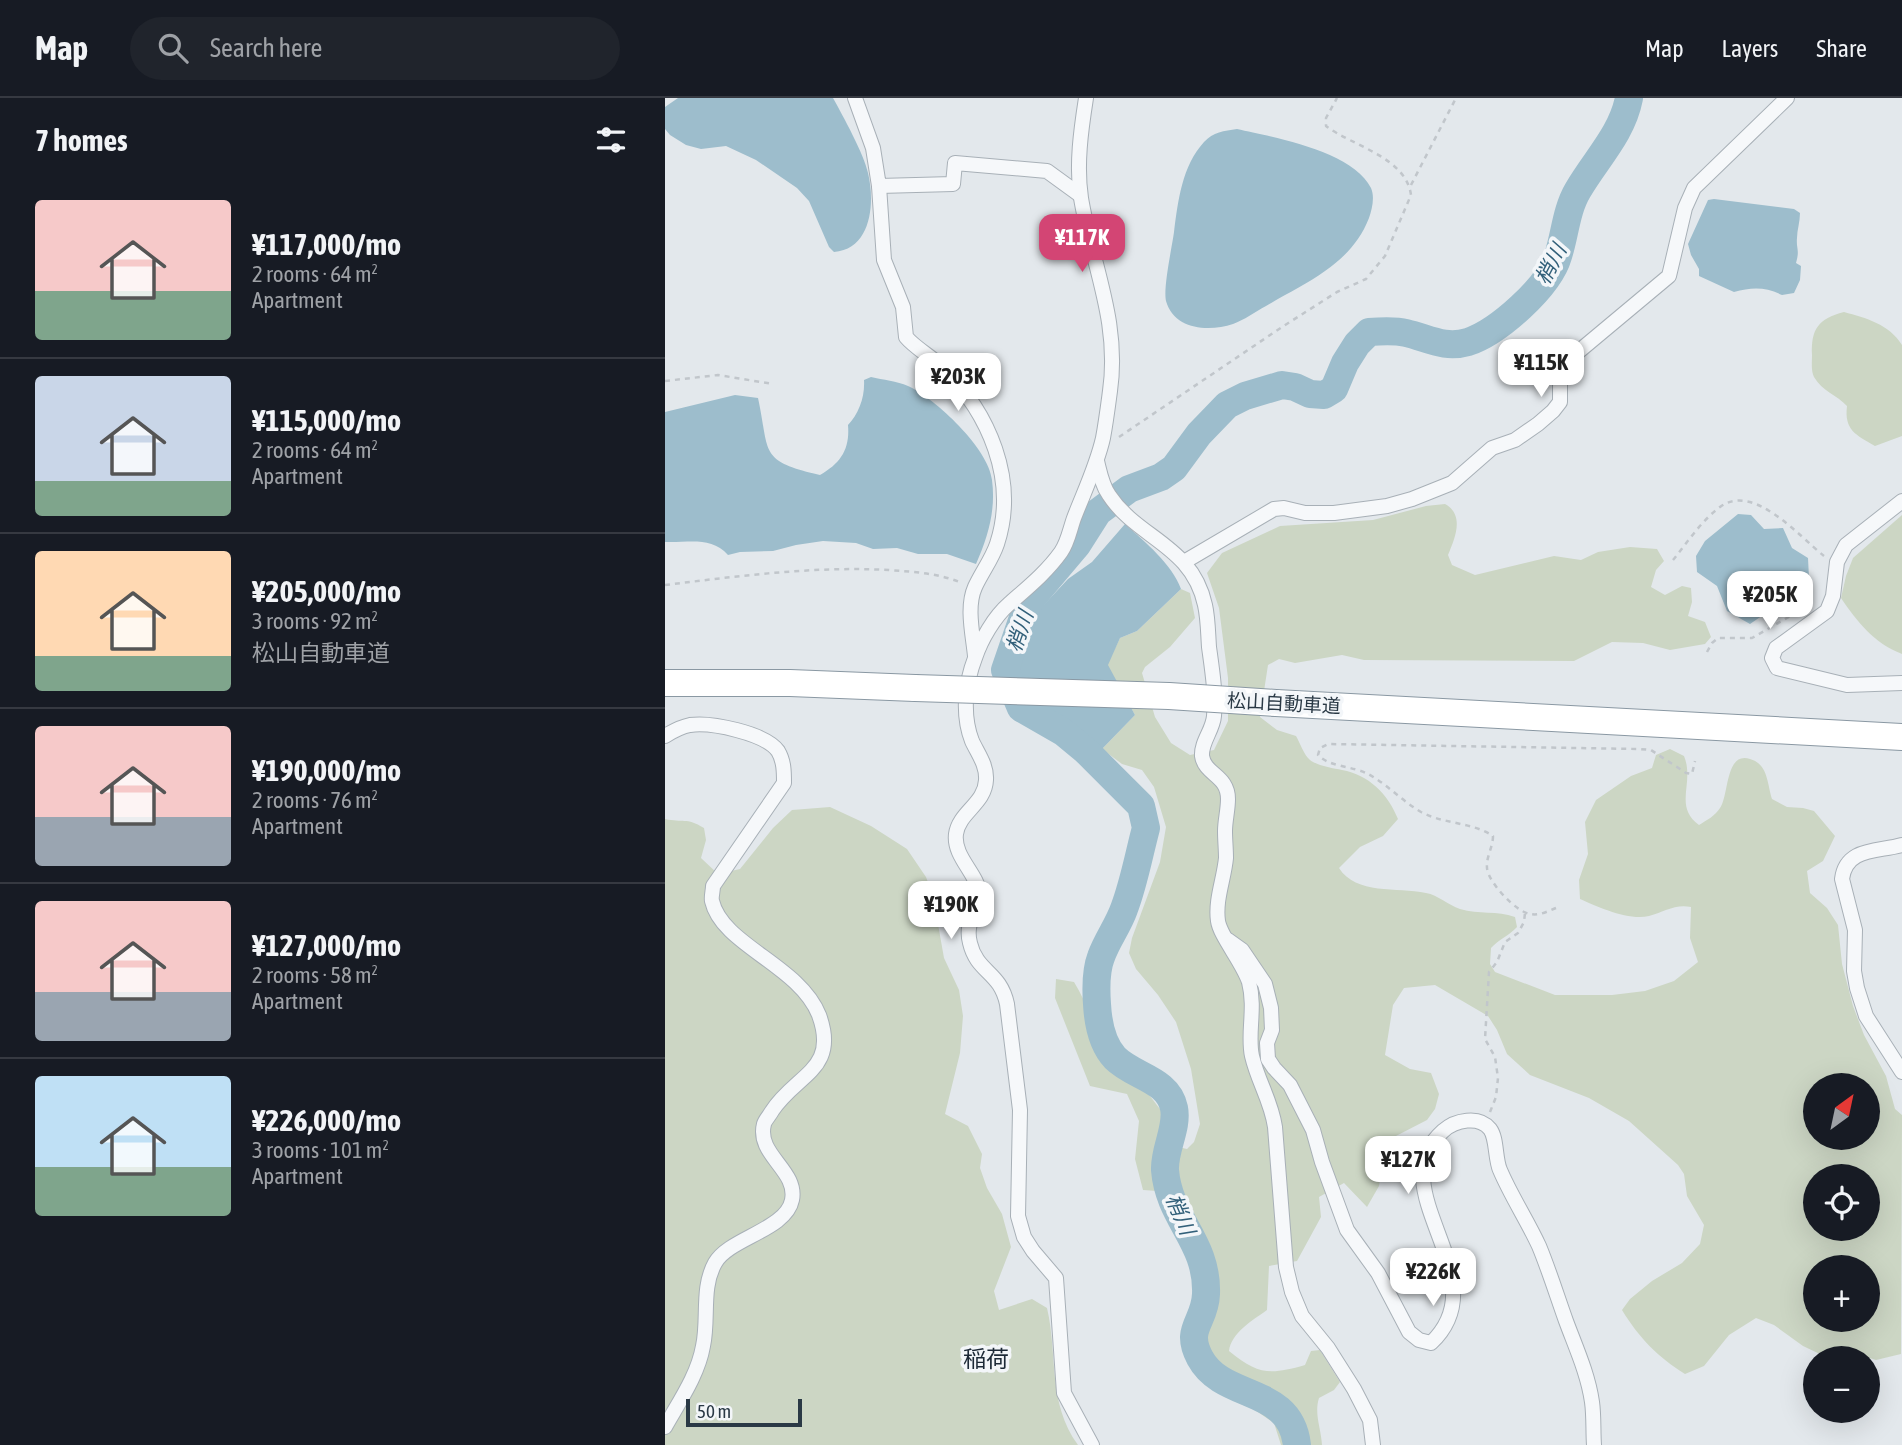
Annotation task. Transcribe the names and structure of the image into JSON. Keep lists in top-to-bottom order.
{
  "streets": {
    "highway": ["松山自動車道"]
  },
  "districts": ["稲荷"],
  "water": ["梢川"],
  "scale_bar": "50 m",
  "north": "top right",
  "page": {
    "header": "Map",
    "search": "Search here",
    "nav": ["Map", "Layers", "Share"],
    "heading": "7 homes",
    "list": [
      {
        "name": "¥117,000/mo",
        "note": "2 rooms · 64 m² · Apartment"
      },
      {
        "name": "¥115,000/mo",
        "note": "2 rooms · 64 m² · Apartment"
      },
      {
        "name": "¥205,000/mo",
        "note": "3 rooms · 92 m² · 松山自動車道"
      },
      {
        "name": "¥190,000/mo",
        "note": "2 rooms · 76 m² · Apartment"
      },
      {
        "name": "¥127,000/mo",
        "note": "2 rooms · 58 m² · Apartment"
      },
      {
        "name": "¥226,000/mo",
        "note": "3 rooms · 101 m² · Apartment"
      }
    ],
    "price": [
      "¥117K",
      "¥115K",
      "¥203K",
      "¥205K",
      "¥190K",
      "¥127K",
      "¥226K"
    ],
    "map_buttons": ["+", "−"],
    "scale": "50 m"
  }
}
